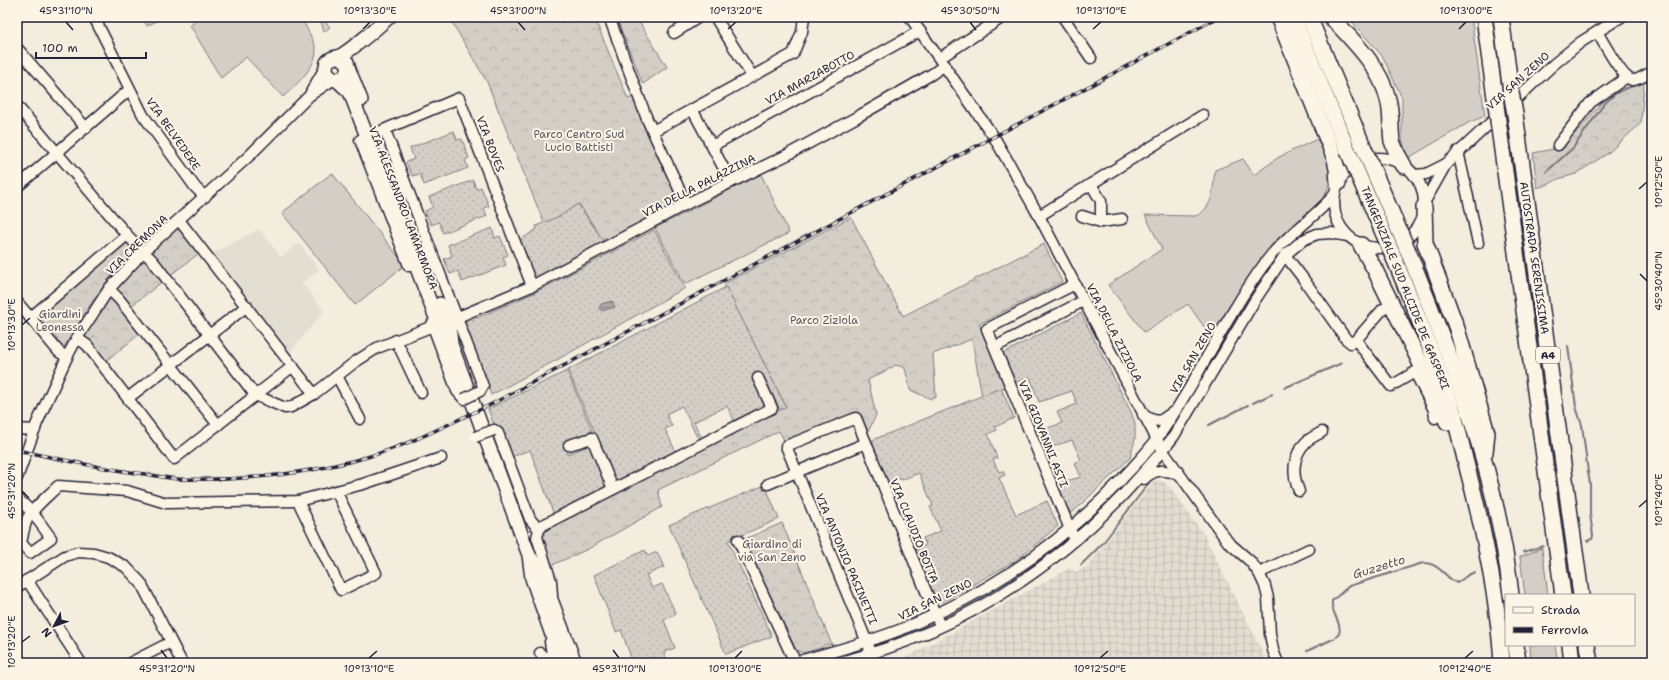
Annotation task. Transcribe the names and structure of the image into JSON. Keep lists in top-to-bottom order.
{
  "streets": {
    "highway": ["AUTOSTRADA SERENISSIMA", "TANGENZIALE SUD ALCIDE DE GASPERI", "A4"],
    "main road": ["VIA ALESSANDRO LAMARMORA"],
    "street": [
      "VIA MARZABOTTO",
      "VIA SAN ZENO",
      "VIA BELVEDERE",
      "VIA BOVES",
      "VIA DELLA PALAZZINA",
      "VIA CREMONA",
      "VIA DELLA ZIZIOLA",
      "VIA GIOVANNI ASTI",
      "VIA CLAUDIO BOTTA",
      "VIA ANTONIO PASINETTI"
    ]
  },
  "crossings": [
    ["VIA MARZABOTTO", "VIA DELLA ZIZIOLA"],
    ["VIA SAN ZENO", "VIA DELLA ZIZIOLA"],
    ["VIA SAN ZENO", "VIA GIOVANNI ASTI"],
    ["VIA SAN ZENO", "VIA CLAUDIO BOTTA"],
    ["VIA SAN ZENO", "VIA ANTONIO PASINETTI"],
    ["VIA BELVEDERE", "VIA CREMONA"],
    ["VIA BOVES", "VIA DELLA PALAZZINA"],
    ["VIA BOVES", "VIA ALESSANDRO LAMARMORA"],
    ["VIA DELLA PALAZZINA", "VIA ALESSANDRO LAMARMORA"],
    ["VIA DELLA PALAZZINA", "VIA DELLA ZIZIOLA"],
    ["VIA DELLA ZIZIOLA", "VIA GIOVANNI ASTI"],
    ["VIA CLAUDIO BOTTA", "VIA ANTONIO PASINETTI"]
  ],
  "water": ["Guzzetto"],
  "parks": [
    "Parco Centro Sud Lucio Battisti",
    "Giardini Leonessa",
    "Parco Ziziola",
    "Giardino di via San Zeno"
  ],
  "legend": ["Strada", "Ferrovia"],
  "scale_bar": "100 m",
  "north": "bottom left",
  "coordinates": [
    "45°31'10\"N",
    "10°13'30\"E",
    "45°31'00\"N",
    "10°13'20\"E",
    "45°30'50\"N",
    "10°13'10\"E",
    "10°13'00\"E",
    "10°12'50\"E",
    "45°30'40\"N",
    "45°31'20\"N",
    "10°12'40\"E"
  ]
}
